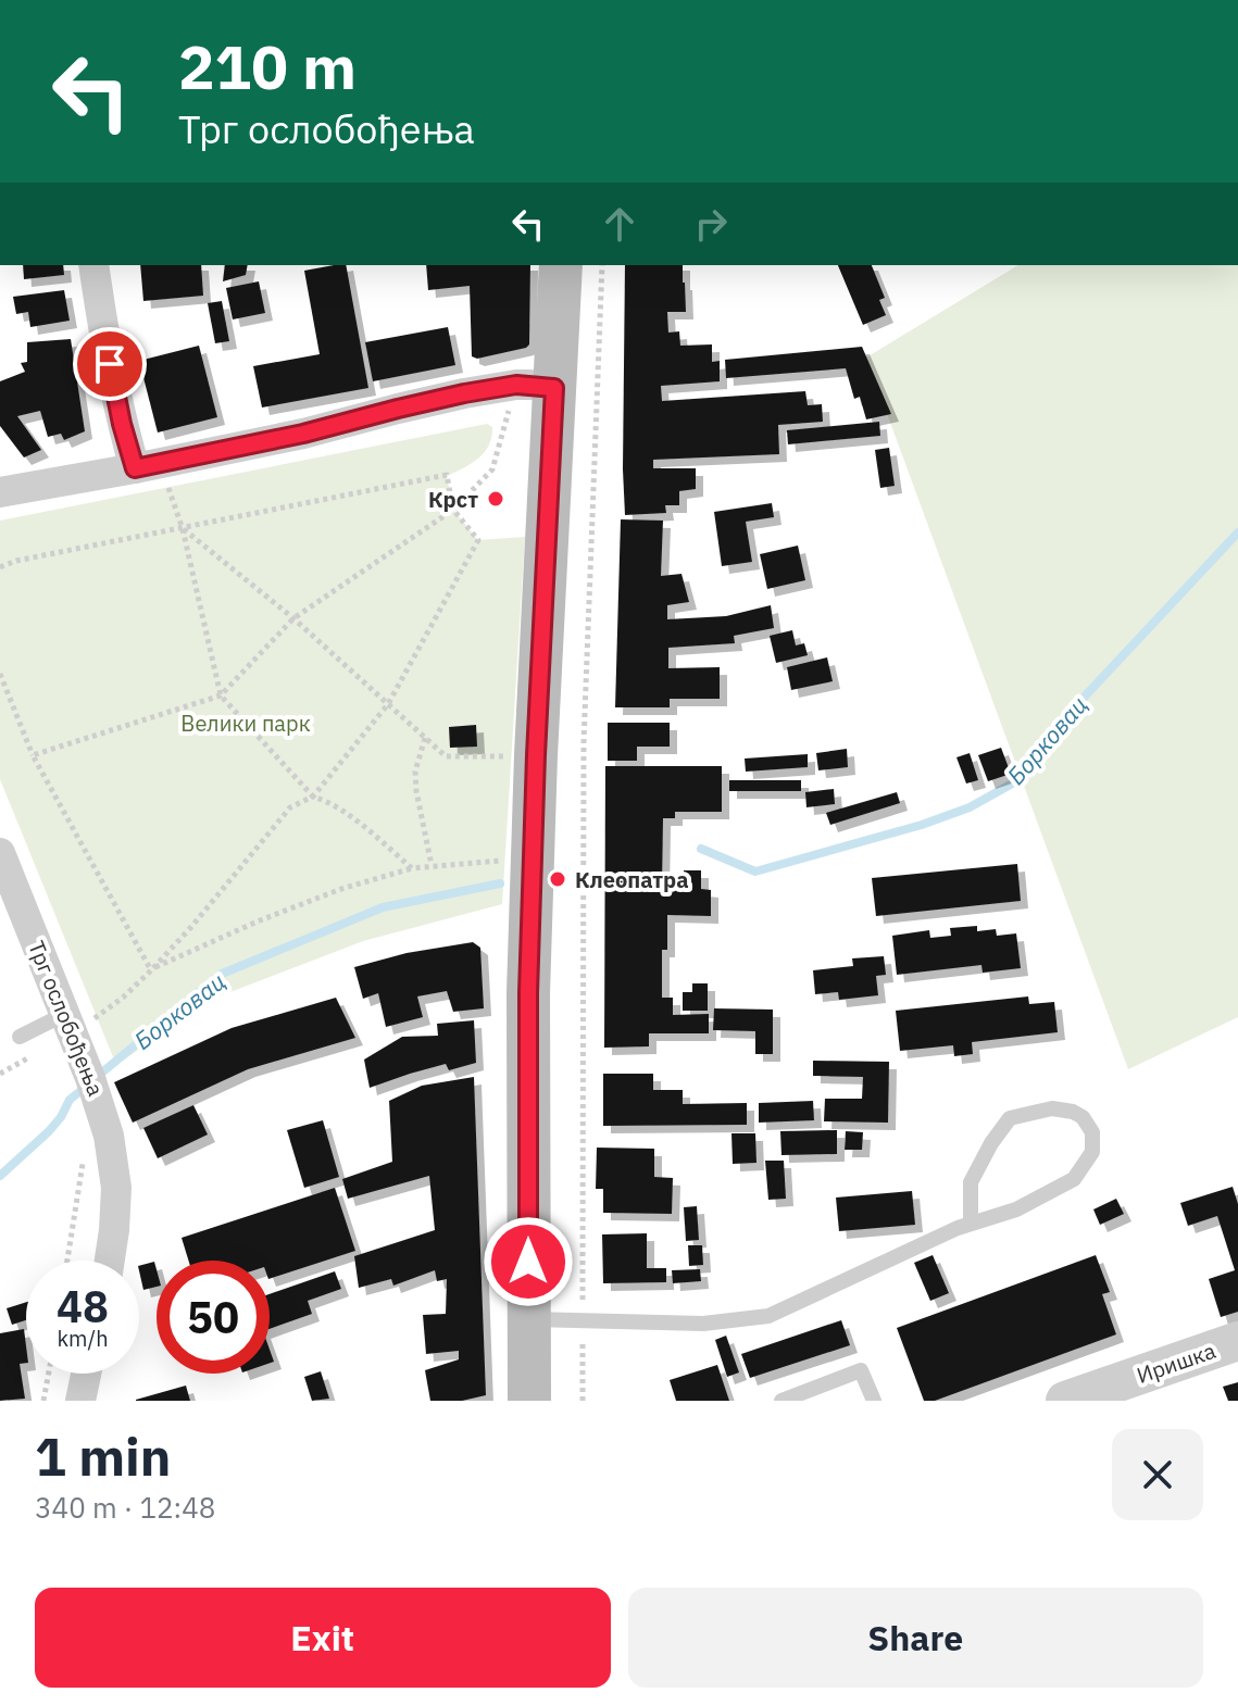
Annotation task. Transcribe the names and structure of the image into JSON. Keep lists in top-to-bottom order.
{
  "streets": {
    "street": ["Трг ослобођења", "Иришка"]
  },
  "water": ["Борковац"],
  "parks": ["Велики парк"],
  "places": ["Крст", "Клеопатра"],
  "page": {
    "turn": ["210 m", "Трг ослобођења"],
    "speed": "48 km/h",
    "limit": "50",
    "heading": ["1 min", "340 m · 12:48"],
    "buttons": ["Exit", "Share"]
  }
}
